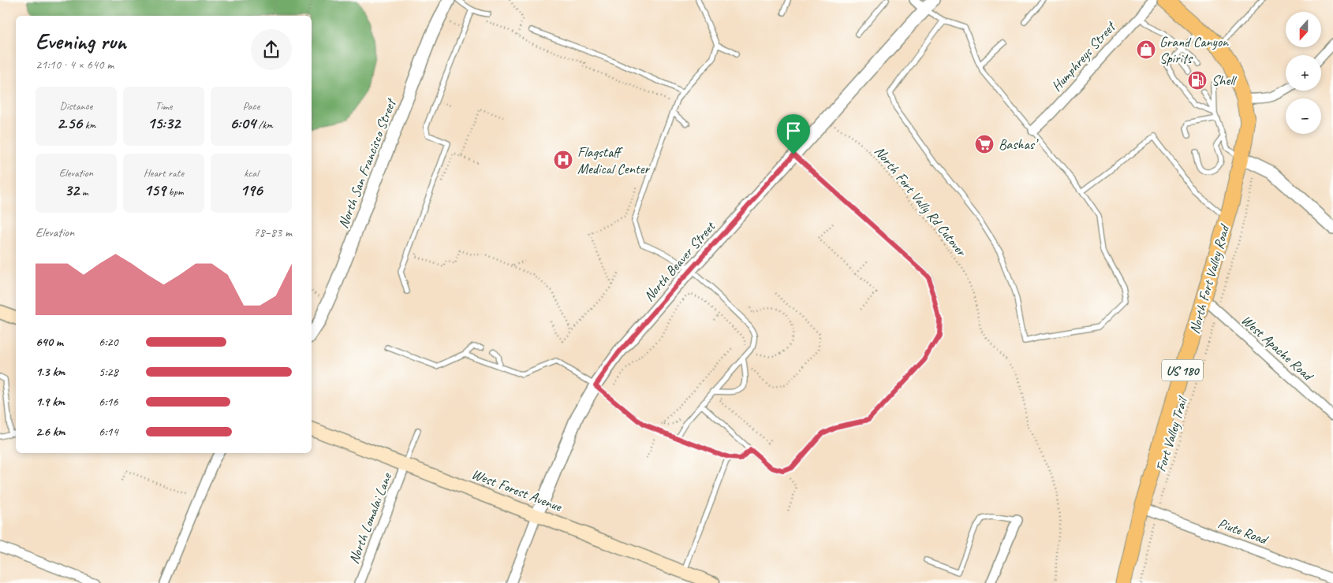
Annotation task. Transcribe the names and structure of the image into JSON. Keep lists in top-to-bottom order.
{
  "streets": {
    "main road": ["North Fort Valley Road", "US 180", "West Forest Avenue"],
    "street": [
      "Humphreys Street",
      "North San Francisco Street",
      "North Beaver Street",
      "West Apache Road",
      "North Lomalai Lane",
      "Piute Road"
    ],
    "path": ["North Fort Vally Rd Cutover", "Fort Valley Trail"]
  },
  "crossings": [
    ["North Beaver Street", "West Forest Avenue"],
    ["North Fort Valley Road", "West Apache Road"],
    ["North Fort Valley Road", "Piute Road"],
    ["West Forest Avenue", "North Lomalai Lane"]
  ],
  "places": {
    "shop": ["Grand Canyon Spirits"],
    "fuel station": ["Shell"],
    "supermarket": ["Bashas’"],
    "hospital": ["Flagstaff Medical Center"]
  },
  "north": "bottom",
  "page": {
    "map_buttons": ["+", "−"],
    "heading": ["Evening run", "21:10 · 4 × 640 m"],
    "stats": [
      ["Distance", "2.56 km"],
      ["Time", "15:32"],
      ["Pace", "6:04 /km"],
      ["Elevation", "32 m"],
      ["Heart rate", "159 bpm"],
      ["kcal", "196"]
    ],
    "chart": ["Elevation", "78–83 m"],
    "list": [
      {
        "name": "640 m",
        "note": "6:20"
      },
      {
        "name": "1.3 km",
        "note": "5:28"
      },
      {
        "name": "1.9 km",
        "note": "6:16"
      },
      {
        "name": "2.6 km",
        "note": "6:14"
      }
    ]
  }
}
